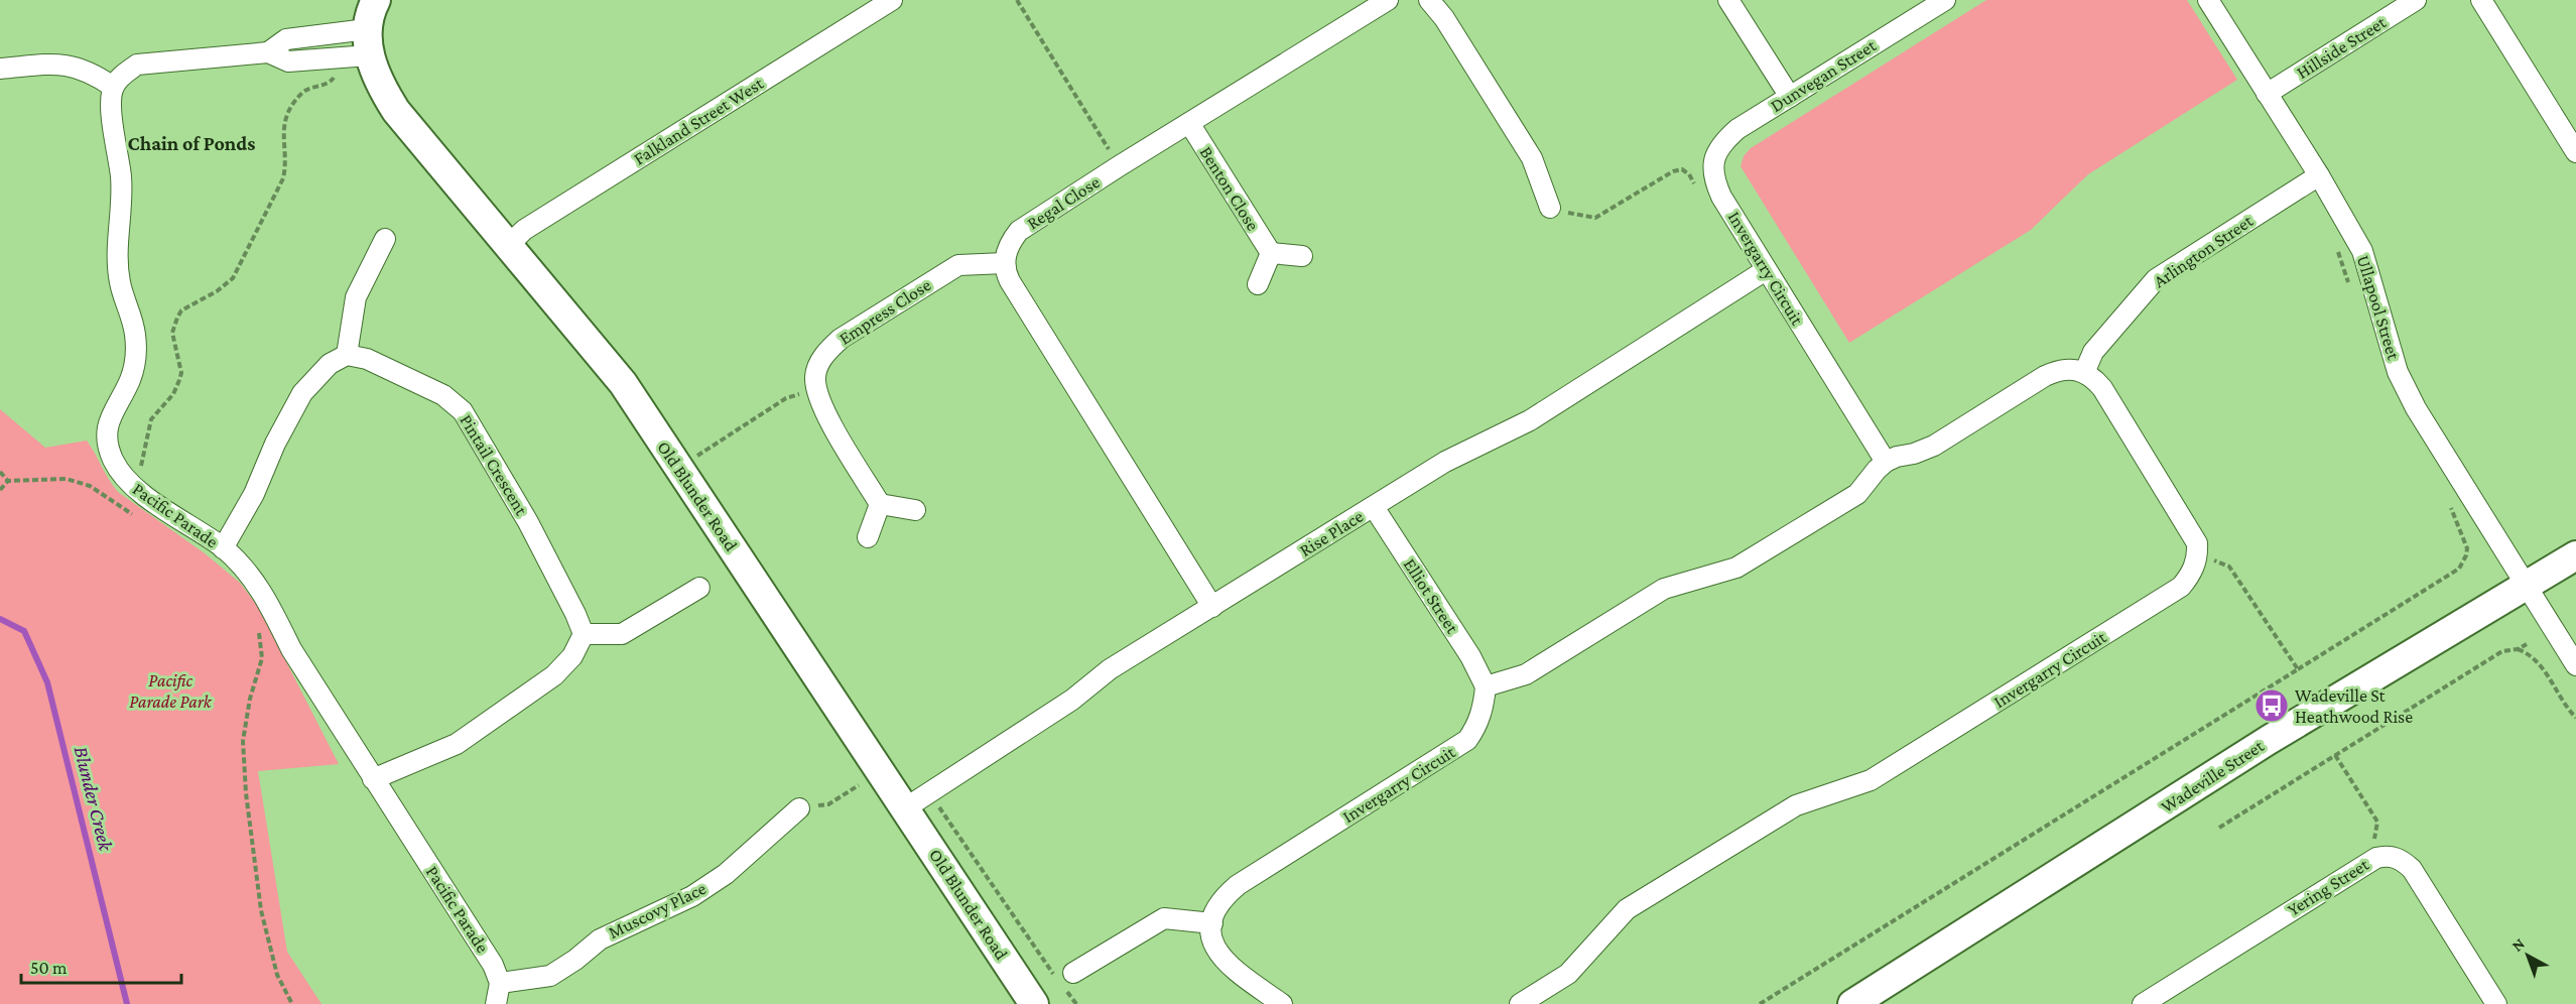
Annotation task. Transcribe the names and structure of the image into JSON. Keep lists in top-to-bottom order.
{
  "streets": {
    "main road": ["Old Blunder Road", "Wadeville Street"],
    "street": [
      "Hillside Street",
      "Dunvegan Street",
      "Falkland Street West",
      "Benton Close",
      "Regal Close",
      "Arlington Street",
      "Invergarry Circuit",
      "Ullapool Street",
      "Empress Close",
      "Pintail Crescent",
      "Pacific Parade",
      "Rise Place",
      "Elliot Street",
      "Yering Street",
      "Muscovy Place"
    ]
  },
  "crossings": [
    ["Hillside Street", "Ullapool Street"],
    ["Dunvegan Street", "Invergarry Circuit"],
    ["Falkland Street West", "Old Blunder Road"],
    ["Benton Close", "Regal Close"],
    ["Regal Close", "Empress Close"],
    ["Arlington Street", "Ullapool Street"],
    ["Invergarry Circuit", "Rise Place"],
    ["Invergarry Circuit", "Elliot Street"],
    ["Ullapool Street", "Wadeville Street"],
    ["Old Blunder Road", "Rise Place"],
    ["Pacific Parade", "Muscovy Place"],
    ["Rise Place", "Elliot Street"]
  ],
  "districts": ["Chain of Ponds"],
  "water": ["Blunder Creek"],
  "parks": ["Pacific Parade Park"],
  "places": {
    "bus stop": ["Wadeville St Heathwood Rise"]
  },
  "scale_bar": "50 m",
  "north": "top left"
}
